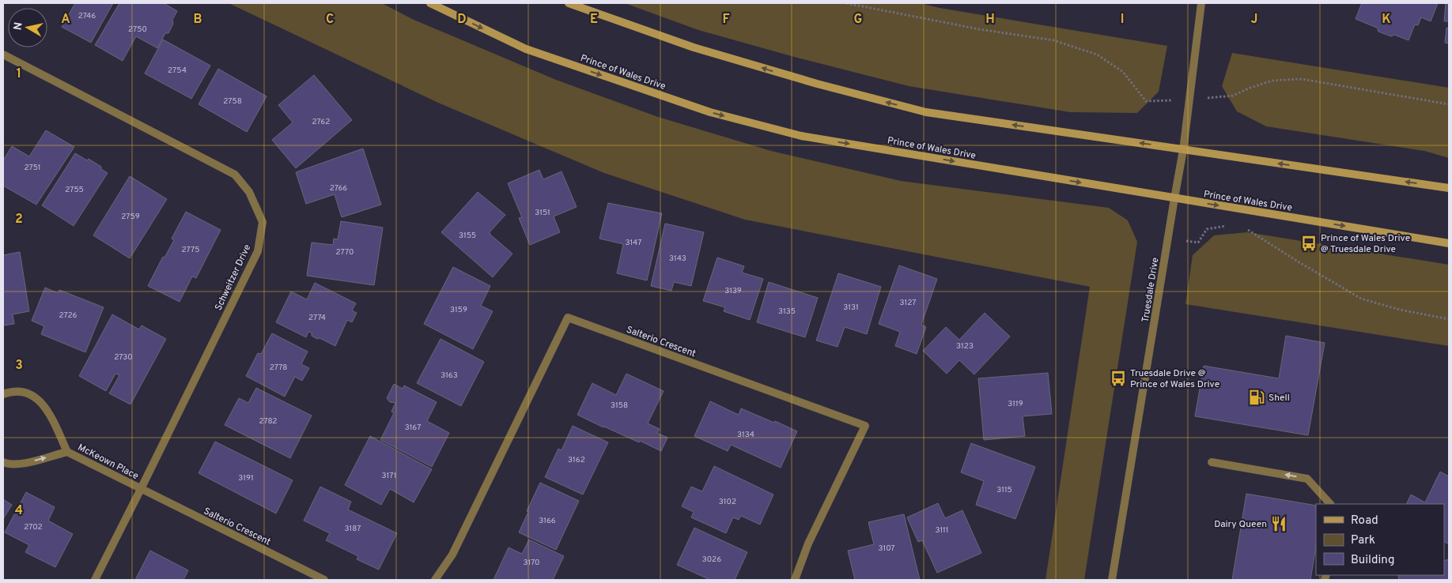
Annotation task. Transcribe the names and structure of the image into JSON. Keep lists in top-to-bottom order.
{
  "streets": {
    "main road": ["Prince of Wales Drive"],
    "street": [
      "Schweitzer Drive",
      "Truesdale Drive",
      "Salterio Crescent",
      "McKeown Place"
    ]
  },
  "crossings": [
    ["Prince of Wales Drive", "Truesdale Drive"],
    ["Schweitzer Drive", "Salterio Crescent"],
    ["Schweitzer Drive", "McKeown Place"],
    ["Salterio Crescent", "McKeown Place"]
  ],
  "places": {
    "bus stop": ["Prince of Wales Drive @ Truesdale Drive", "Truesdale Drive @ Prince of Wales Drive"],
    "fuel station": ["Shell"],
    "restaurant": ["Dairy Queen"]
  },
  "house_numbers": [
    "2746",
    "2750",
    "2754",
    "2758",
    "2762",
    "2751",
    "2766",
    "2755",
    "3151",
    "2759",
    "3155",
    "3147",
    "2775",
    "2770",
    "3143",
    "3139",
    "3127",
    "3131",
    "3159",
    "3135",
    "2726",
    "2774",
    "3123",
    "2730",
    "2778",
    "3163",
    "3119",
    "3158",
    "2782",
    "3167",
    "3134",
    "3162",
    "3171",
    "3191",
    "3115",
    "3102",
    "3166",
    "2702",
    "3187",
    "3111",
    "3107",
    "3026",
    "3170"
  ],
  "legend": ["Road", "Park", "Building"],
  "north": "left",
  "grid": {
    "columns": [
      "A",
      "B",
      "C",
      "D",
      "E",
      "F",
      "G",
      "H",
      "I",
      "J",
      "K"
    ],
    "rows": [
      "1",
      "2",
      "3",
      "4"
    ]
  }
}
